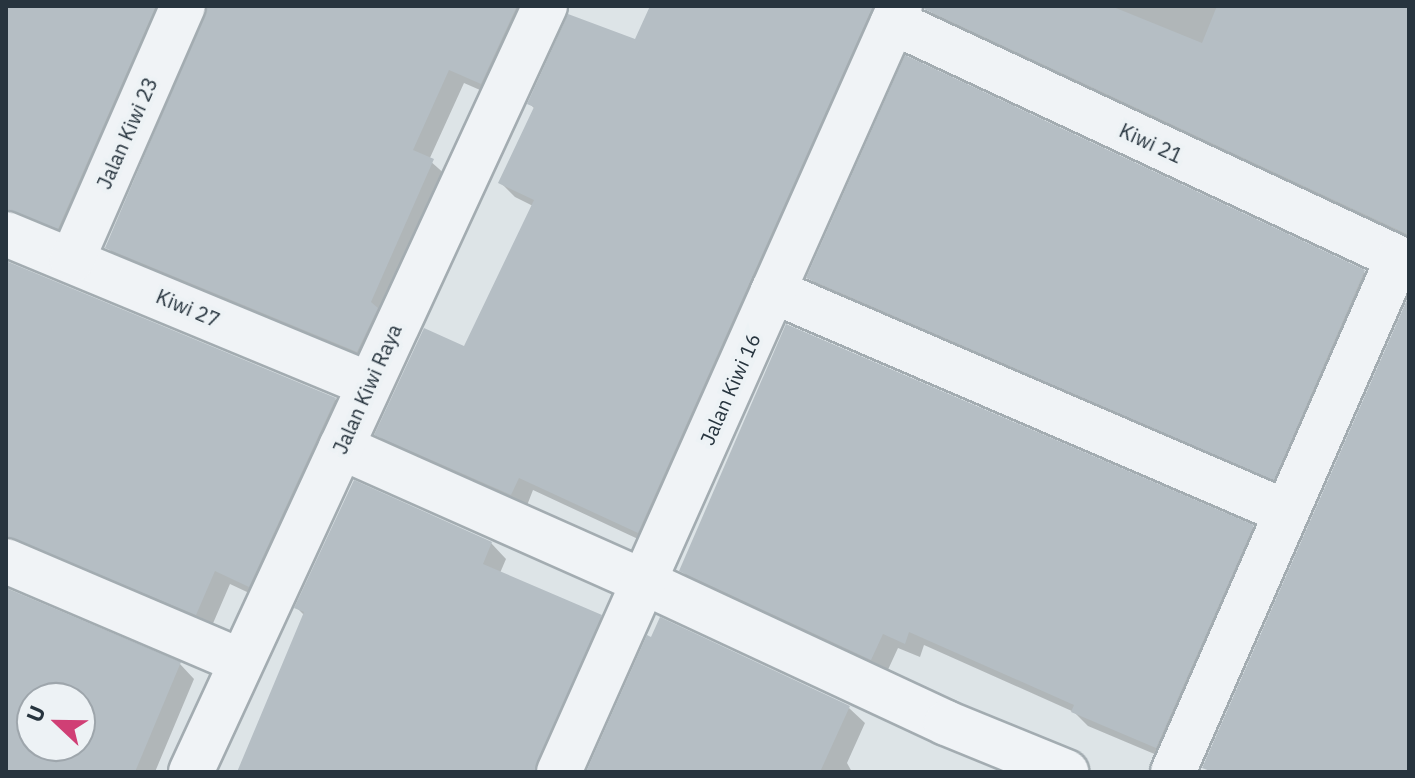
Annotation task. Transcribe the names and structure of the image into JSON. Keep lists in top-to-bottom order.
{
  "streets": {
    "street": [
      "Jalan Kiwi 23",
      "Kiwi 21",
      "Kiwi 27",
      "Jalan Kiwi Raya",
      "Jalan Kiwi 16"
    ]
  },
  "crossings": [
    ["Jalan Kiwi 23", "Kiwi 27"],
    ["Kiwi 21", "Jalan Kiwi 16"],
    ["Kiwi 27", "Jalan Kiwi Raya"]
  ],
  "north": "left"
}
